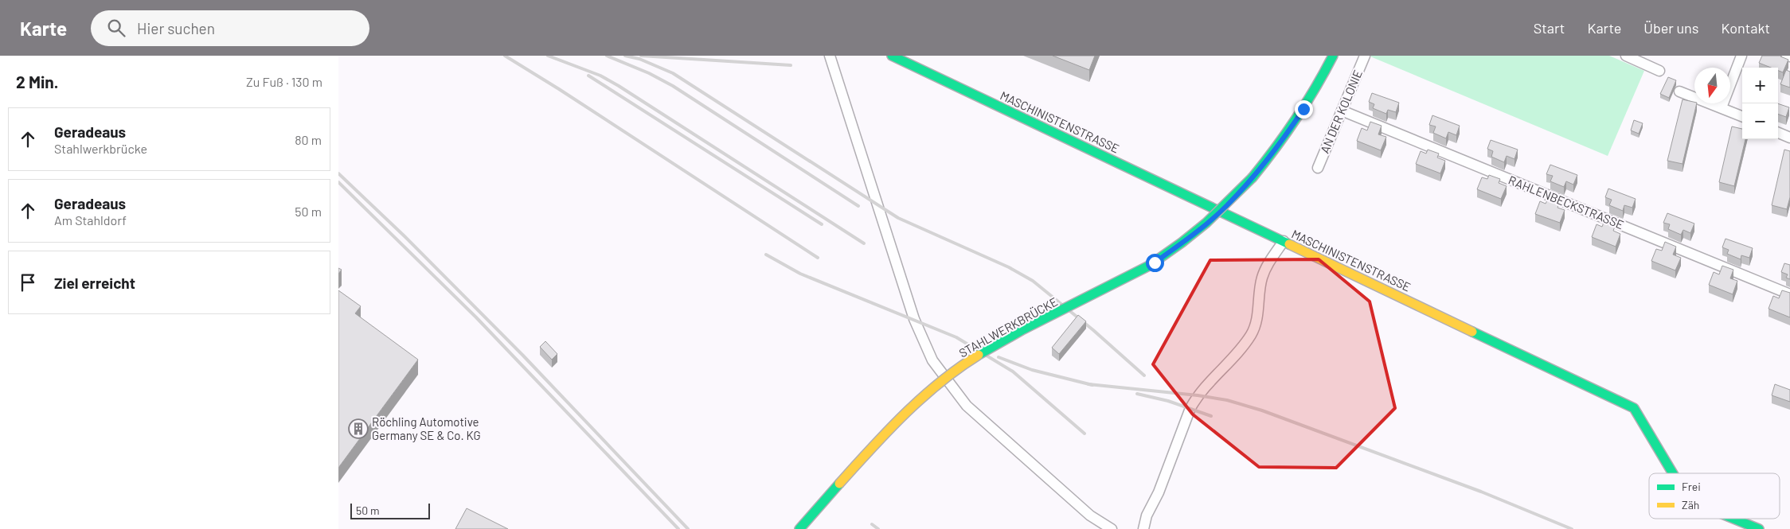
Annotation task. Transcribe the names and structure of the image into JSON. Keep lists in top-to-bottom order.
{
  "streets": {
    "street": [
      "AN DER KOLONIE",
      "MASCHINISTENSTRASSE",
      "RAHLENBECKSTRASSE",
      "STAHLWERKBRÜCKE"
    ]
  },
  "crossings": [
    ["AN DER KOLONIE", "RAHLENBECKSTRASSE"]
  ],
  "places": {
    "building": ["Röchling Automotive Germany SE & Co. KG"]
  },
  "legend": ["Frei", "Zäh"],
  "scale_bar": "50 m",
  "north": "bottom",
  "page": {
    "header": "Karte",
    "search": "Hier suchen",
    "nav": [
      "Start",
      "Karte",
      "Über uns",
      "Kontakt"
    ],
    "heading": ["2 Min.", "Zu Fuß · 130 m"],
    "map_buttons": ["+", "−"],
    "list": [
      ["Geradeaus", "Stahlwerkbrücke", "80 m"],
      ["Geradeaus", "Am Stahldorf", "50 m"],
      "Ziel erreicht"
    ],
    "scale": "50 m"
  }
}
